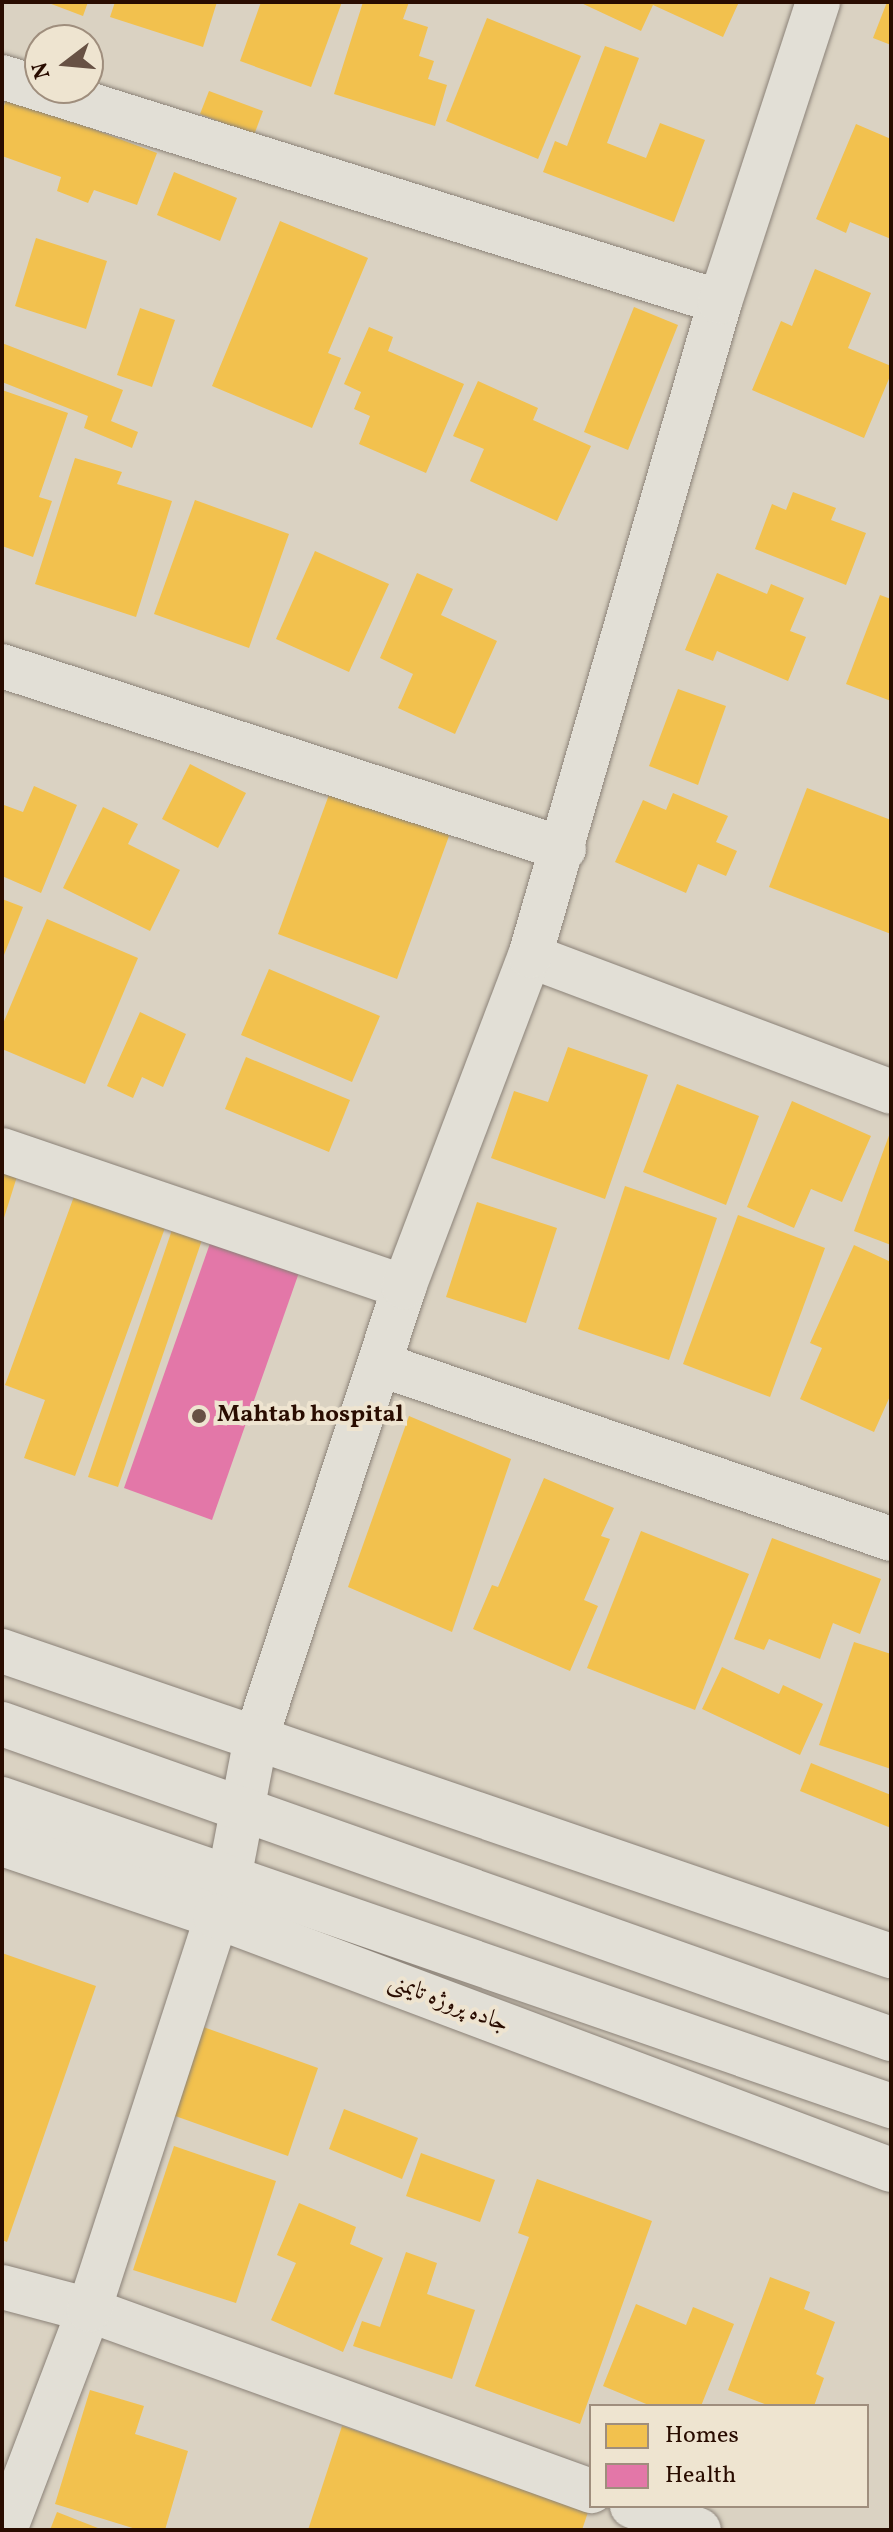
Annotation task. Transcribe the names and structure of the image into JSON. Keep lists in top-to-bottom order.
{
  "streets": {
    "street": ["جاده پروژه تایمنی"]
  },
  "places": ["Mahtab hospital"],
  "legend": ["Homes", "Health"],
  "north": "left"
}
